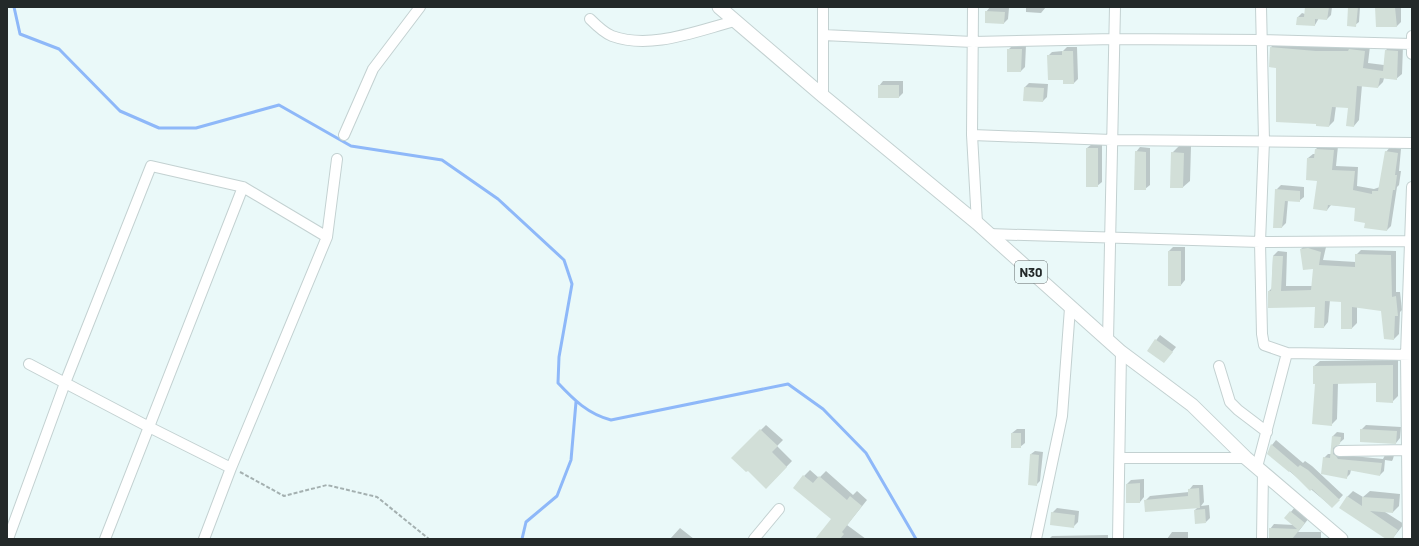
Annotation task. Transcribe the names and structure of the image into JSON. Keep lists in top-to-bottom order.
{
  "streets": {
    "main road": ["N30"]
  }
}
